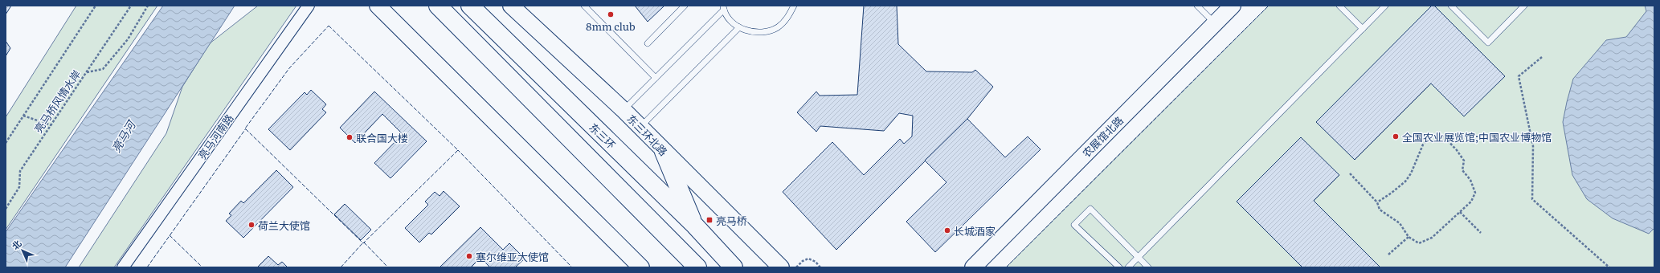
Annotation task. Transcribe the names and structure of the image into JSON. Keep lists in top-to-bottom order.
{
  "streets": {
    "highway": ["东三环"],
    "street": ["东三环北路", "亮马河南路", "农展馆北路"],
    "path": ["亮马桥风情水岸"]
  },
  "water": ["亮马河"],
  "places": {
    "other": [
      "8mm club",
      "全国农业展览馆;中国农业博物馆",
      "联合国大楼",
      "荷兰大使馆",
      "长城酒家",
      "塞尔维亚大使馆"
    ],
    "transit": ["亮马桥"]
  },
  "north": "top left"
}
